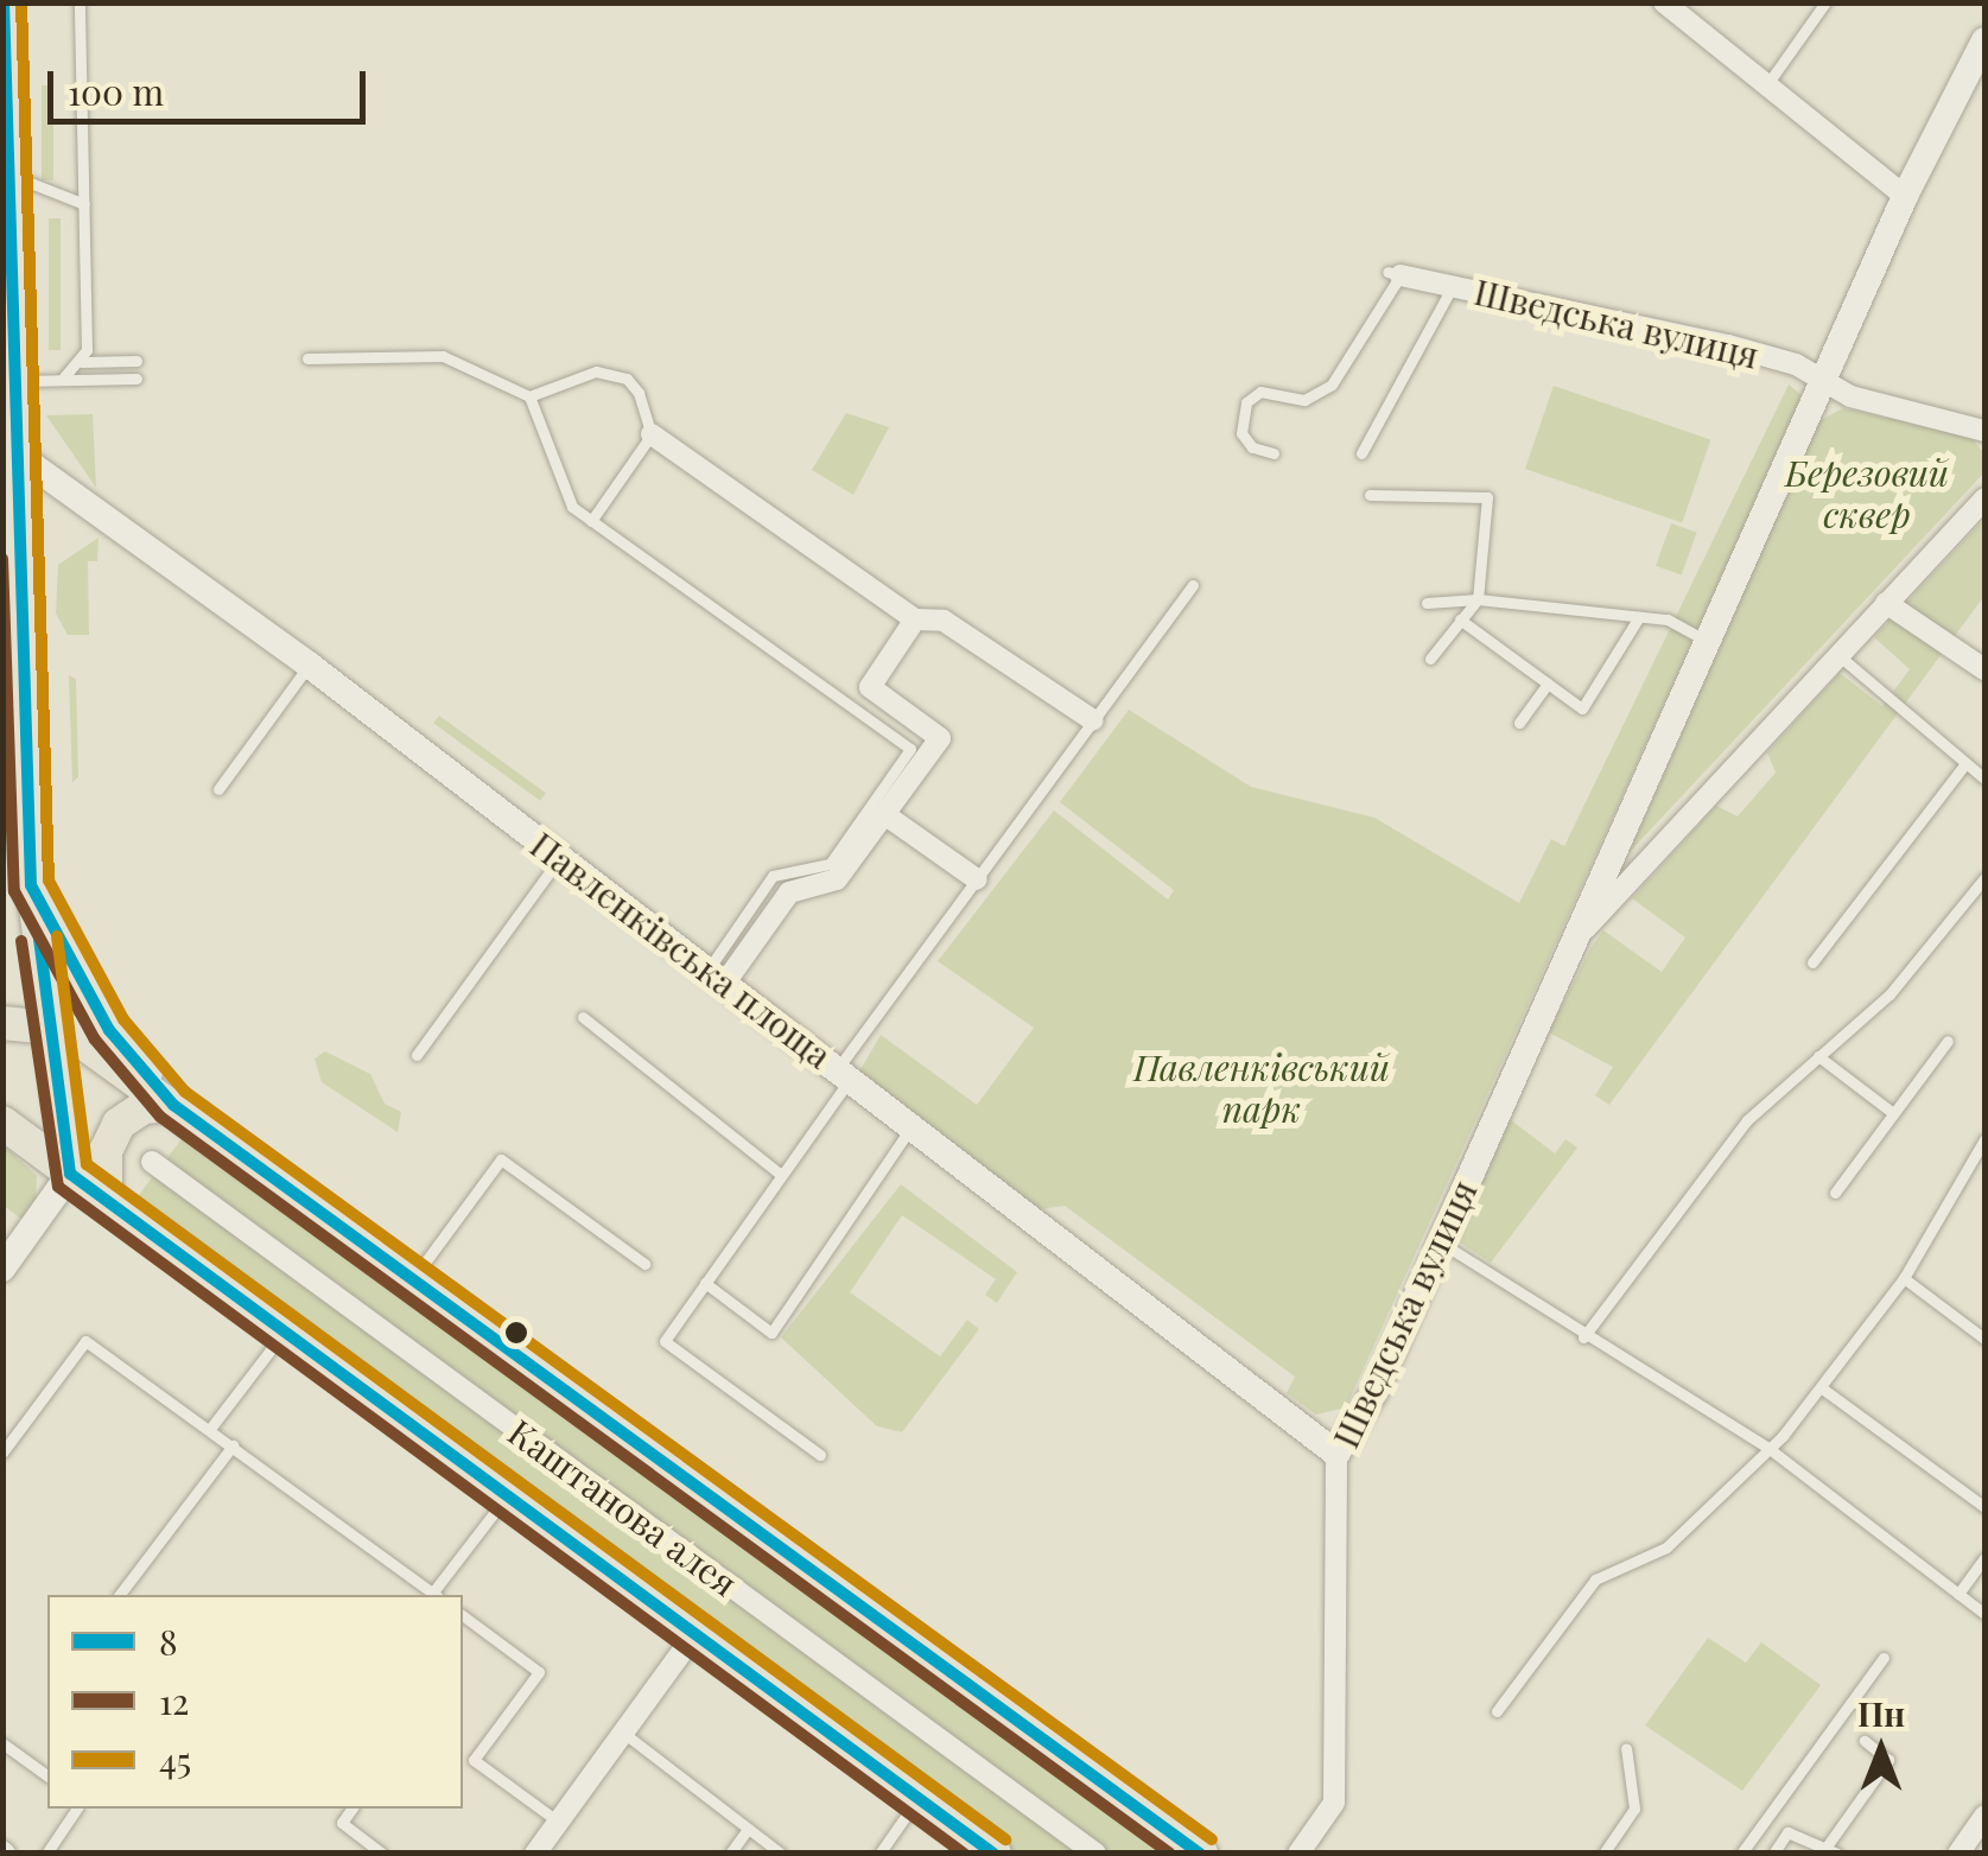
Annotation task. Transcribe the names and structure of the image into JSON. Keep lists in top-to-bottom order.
{
  "streets": {
    "street": ["Шведська вулиця", "Павленківська площа", "Каштанова алея"]
  },
  "crossings": [
    ["Шведська вулиця", "Павленківська площа"]
  ],
  "parks": ["Березовий сквер", "Павленківський парк"],
  "lines": ["transit line 8", "transit line 45", "transit line 12"],
  "legend": ["8", "12", "45"],
  "scale_bar": "100 m",
  "north": "top"
}
